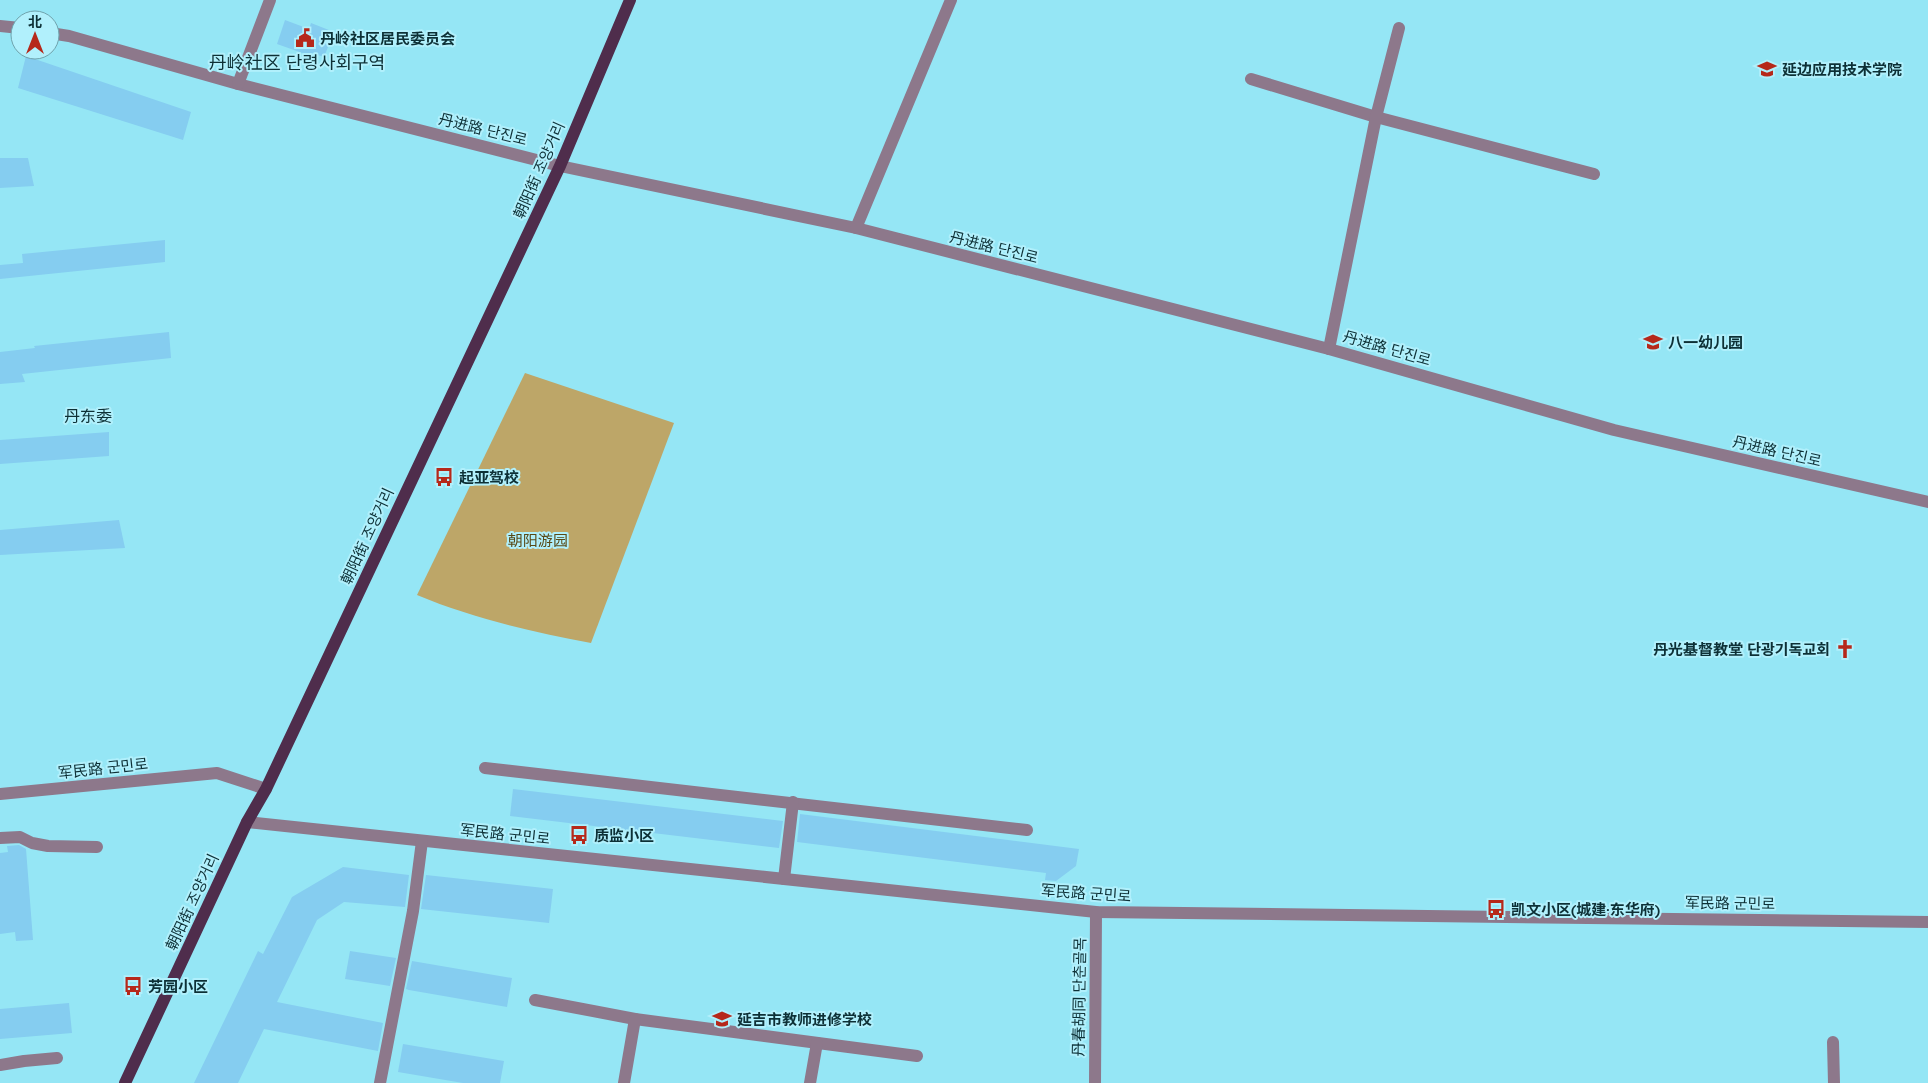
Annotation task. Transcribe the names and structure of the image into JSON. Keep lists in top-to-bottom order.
{
  "streets": {
    "main road": ["朝阳街 조양거리"],
    "street": ["丹进路 단진로", "军民路 군민로", "丹春胡同 단춘골목"]
  },
  "crossings": [
    ["丹进路 단진로", "朝阳街 조양거리"],
    ["朝阳街 조양거리", "军民路 군민로"],
    ["军民路 군민로", "丹春胡同 단춘골목"]
  ],
  "districts": ["丹岭社区 단령사회구역", "丹东委"],
  "parks": ["朝阳游园"],
  "places": {
    "public building": ["丹岭社区居民委员会"],
    "school or university": ["延边应用技术学院", "八一幼儿园", "延吉市教师进修学校"],
    "bus stop": [
      "起亚驾校",
      "质监小区",
      "凯文小区(城建·东华府)",
      "芳园小区"
    ],
    "church": ["丹光基督教堂 단광기독교회"]
  },
  "north": "top"
}
